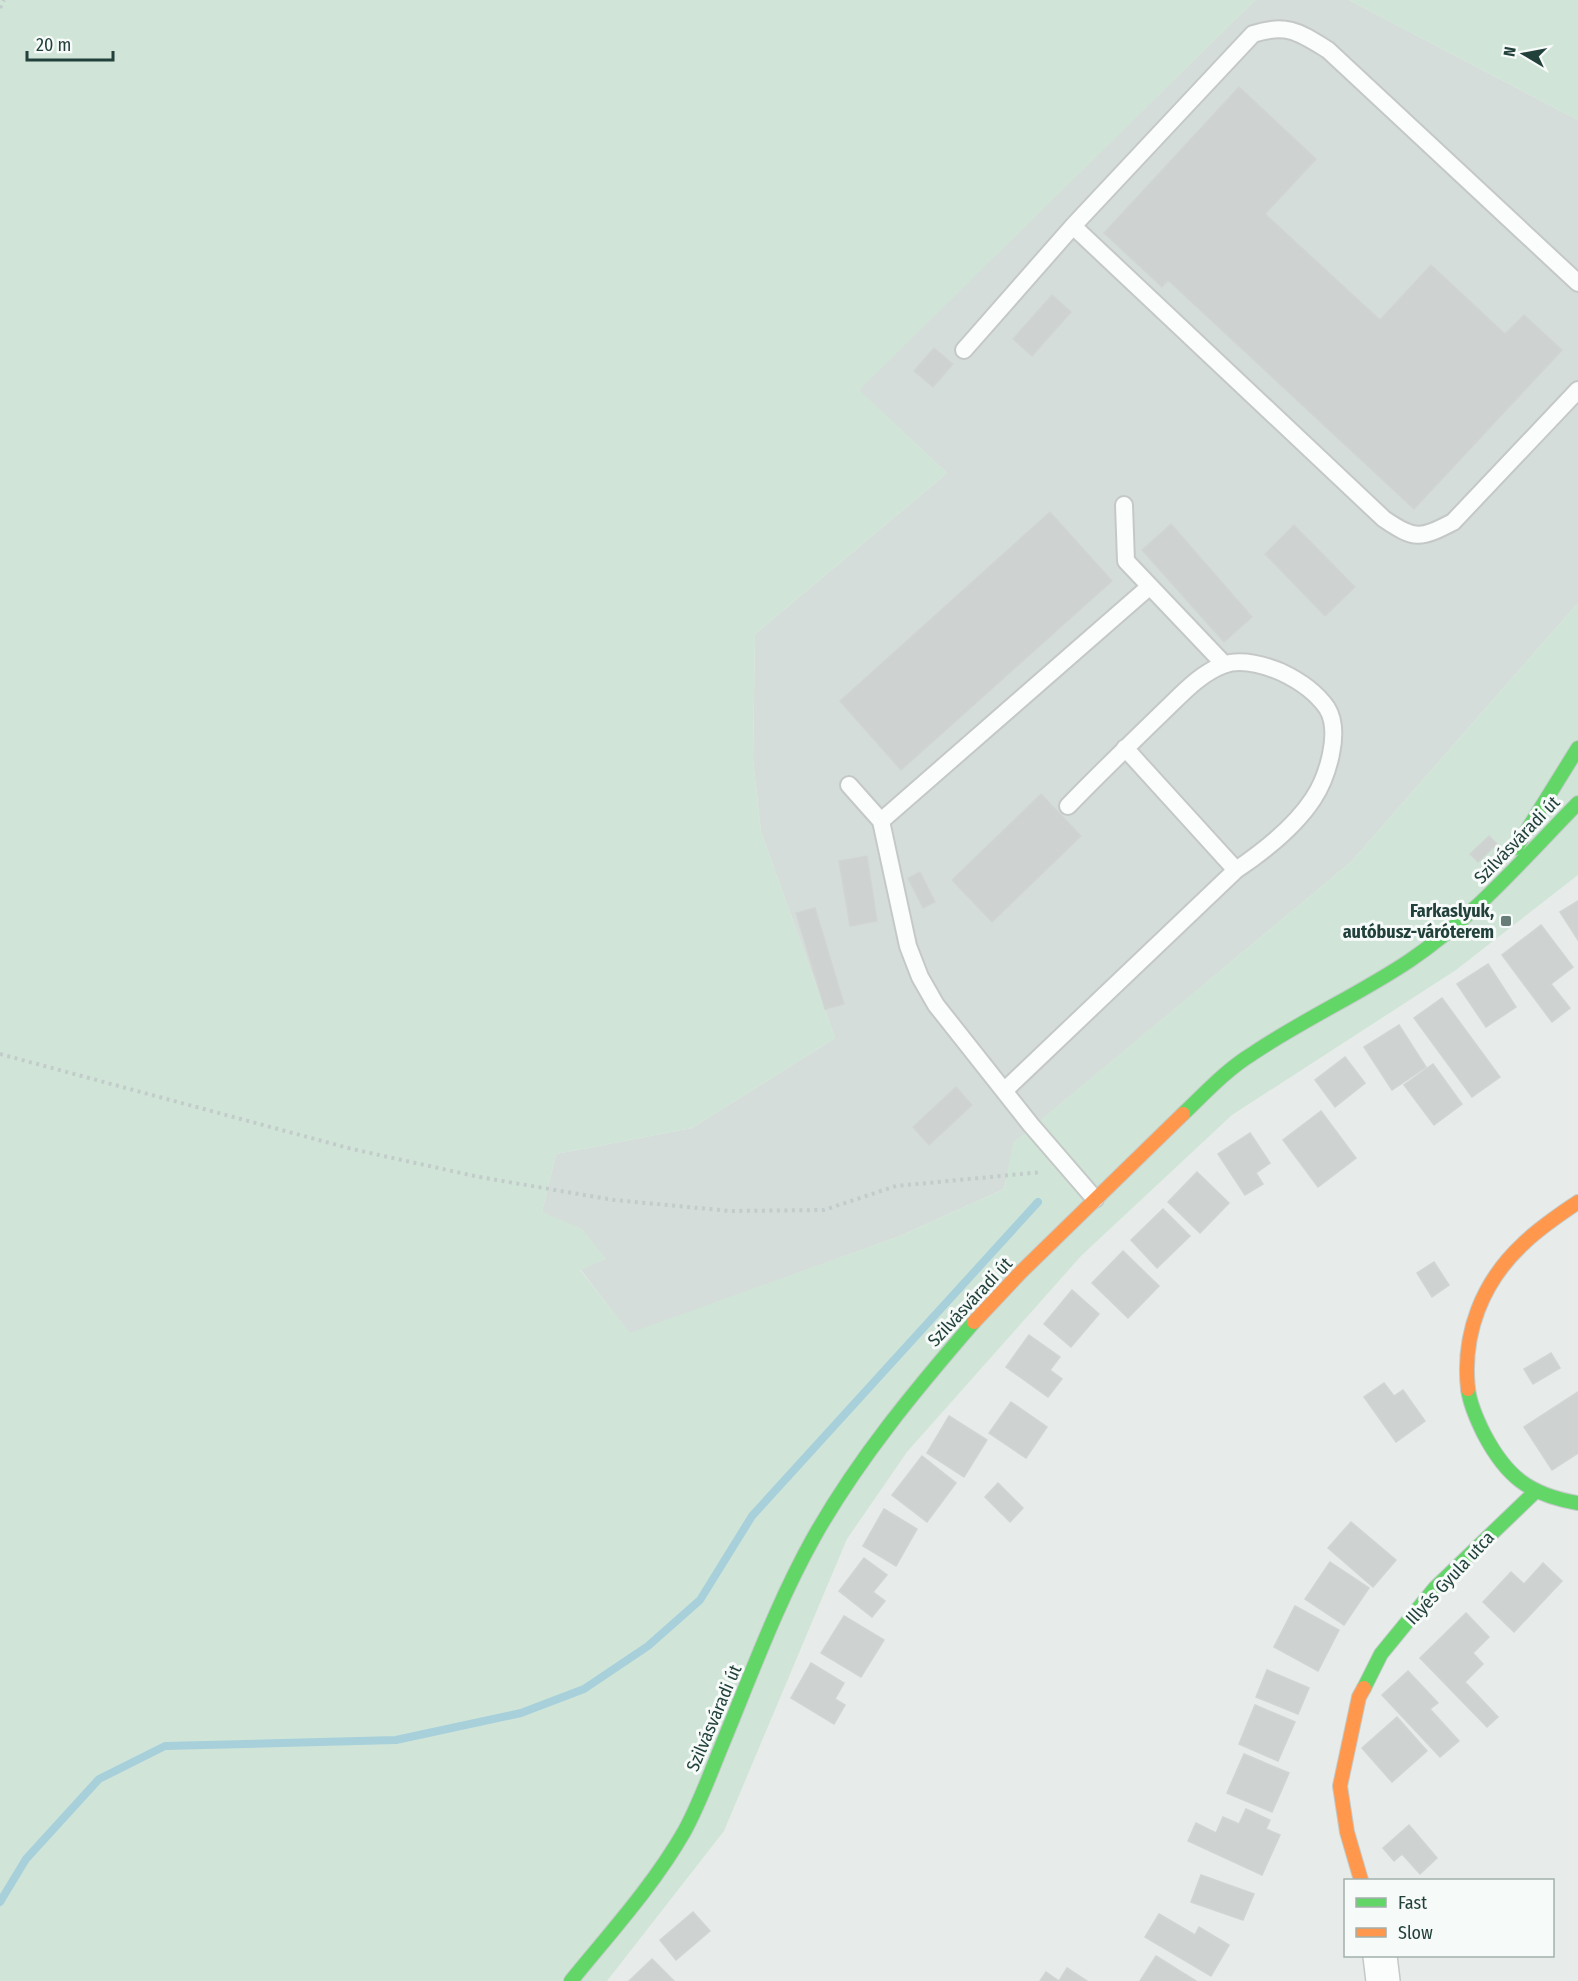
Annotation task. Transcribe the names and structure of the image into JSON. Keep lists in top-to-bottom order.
{
  "streets": {
    "main road": ["Szilvásváradi út", "Illyés Gyula utca"]
  },
  "places": {
    "transit": ["Farkaslyuk, autóbusz-váróterem"]
  },
  "legend": ["Fast", "Slow"],
  "scale_bar": "20 m",
  "north": "left"
}
